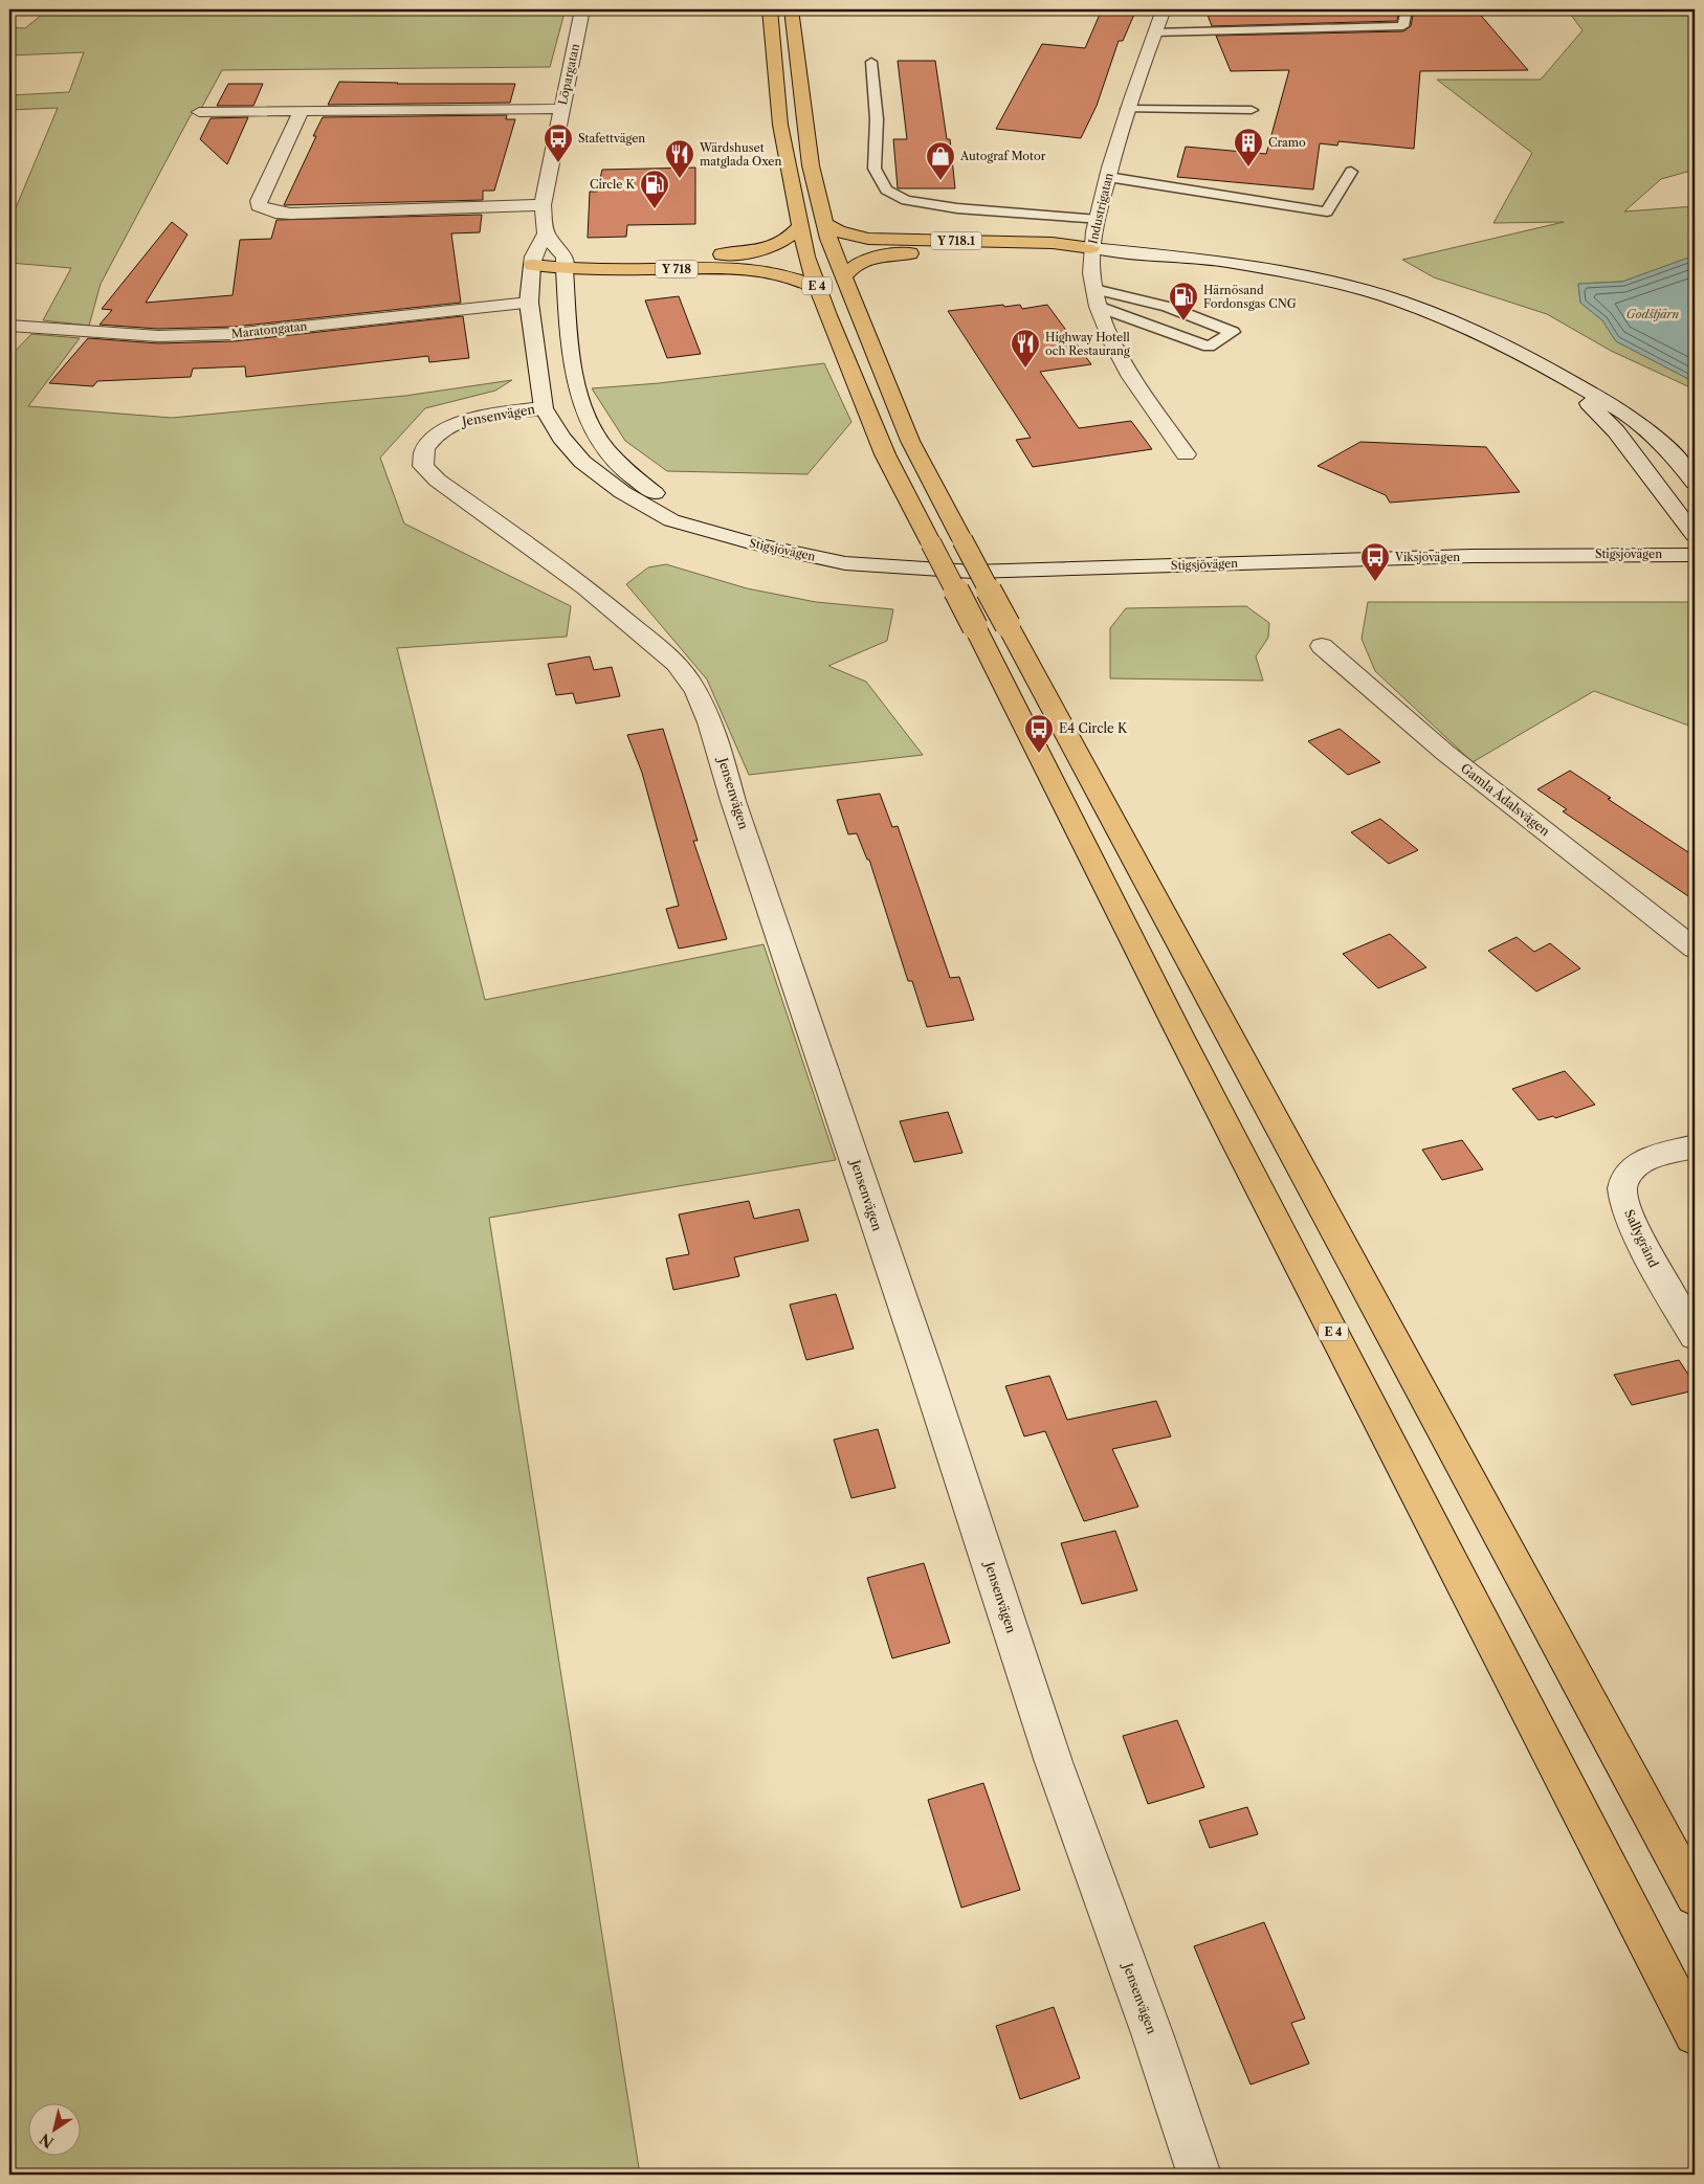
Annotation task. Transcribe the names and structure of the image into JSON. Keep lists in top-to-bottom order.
{
  "streets": {
    "highway": ["Y 718.1", "Y 718", "E 4"],
    "street": [
      "Löpargatan",
      "Industrigatan",
      "Maratongatan",
      "Jensenvägen",
      "Stigsjövägen",
      "Gamla Ådalsvägen",
      "Sallygränd"
    ]
  },
  "crossings": [
    ["Industrigatan", "Y 718.1"],
    ["Y 718.1", "E 4"],
    ["Y 718", "E 4"],
    ["Y 718", "Stigsjövägen"],
    ["Maratongatan", "Stigsjövägen"],
    ["Jensenvägen", "Stigsjövägen"]
  ],
  "water": ["Godstjärn"],
  "places": {
    "bus stop": ["Stafettvägen", "Viksjövägen", "E4 Circle K"],
    "building": ["Cramo"],
    "restaurant": ["Wärdshuset matglada Oxen", "Highway Hotell och Restaurang"],
    "shop": ["Autograf Motor"],
    "fuel station": ["Circle K", "Härnösand Fordonsgas CNG"]
  },
  "north": "bottom left"
}
